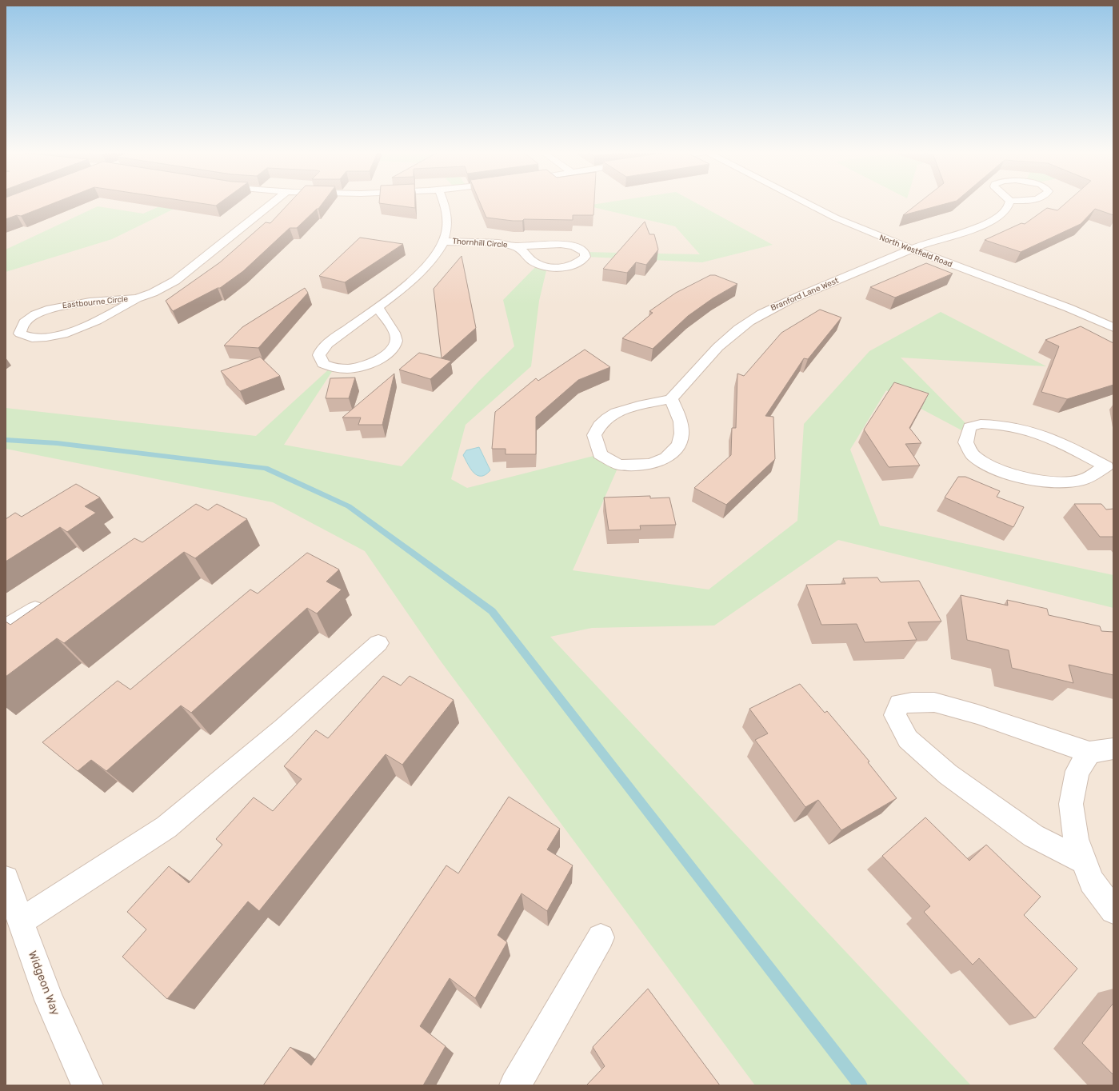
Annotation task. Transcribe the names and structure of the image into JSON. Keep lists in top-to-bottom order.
{
  "streets": {
    "street": [
      "Thornhill Circle",
      "North Westfield Road",
      "Branford Lane West",
      "Eastbourne Circle",
      "Widgeon Way"
    ]
  },
  "crossings": [
    ["North Westfield Road", "Branford Lane West"]
  ]
}
